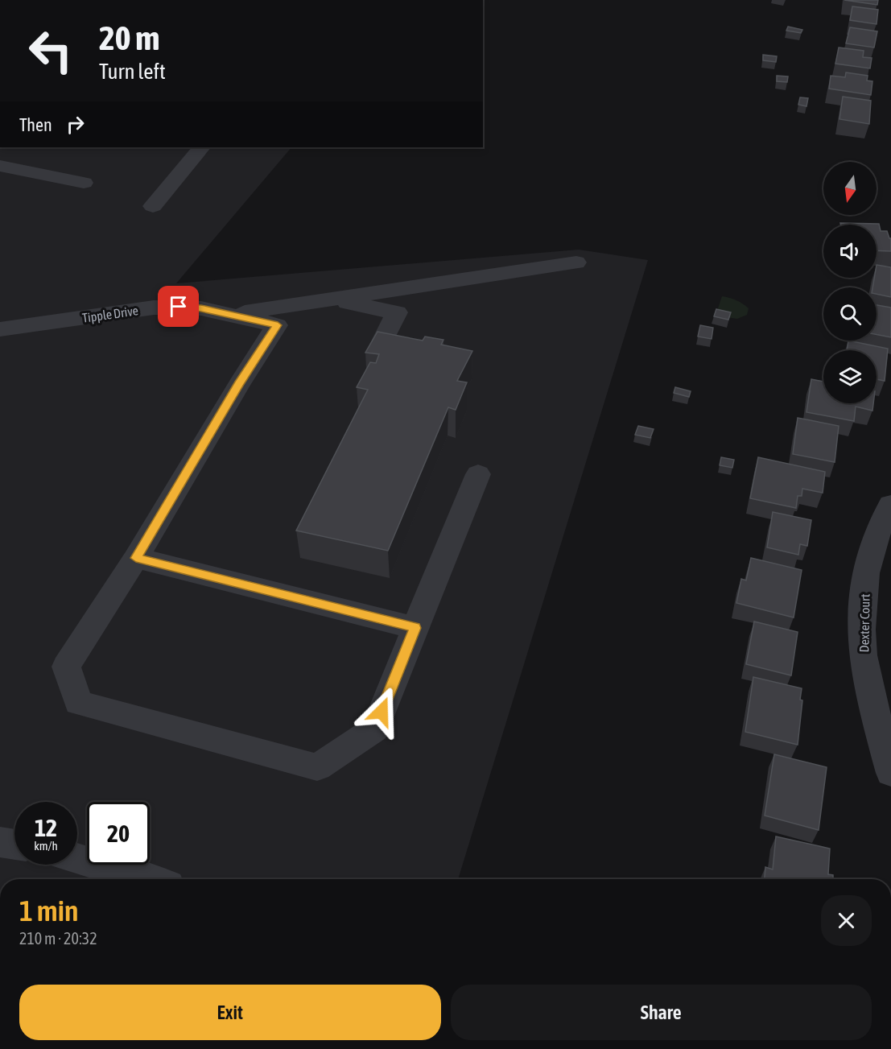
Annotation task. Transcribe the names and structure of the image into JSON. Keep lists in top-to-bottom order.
{
  "streets": {
    "street": ["Tipple Drive", "Dexter Court"]
  },
  "north": "bottom",
  "page": {
    "turn": ["20 m", "Turn left"],
    "then": "Then",
    "speed": "12 km/h",
    "limit": "20",
    "heading": ["1 min", "210 m · 20:32"],
    "buttons": ["Exit", "Share"]
  }
}
